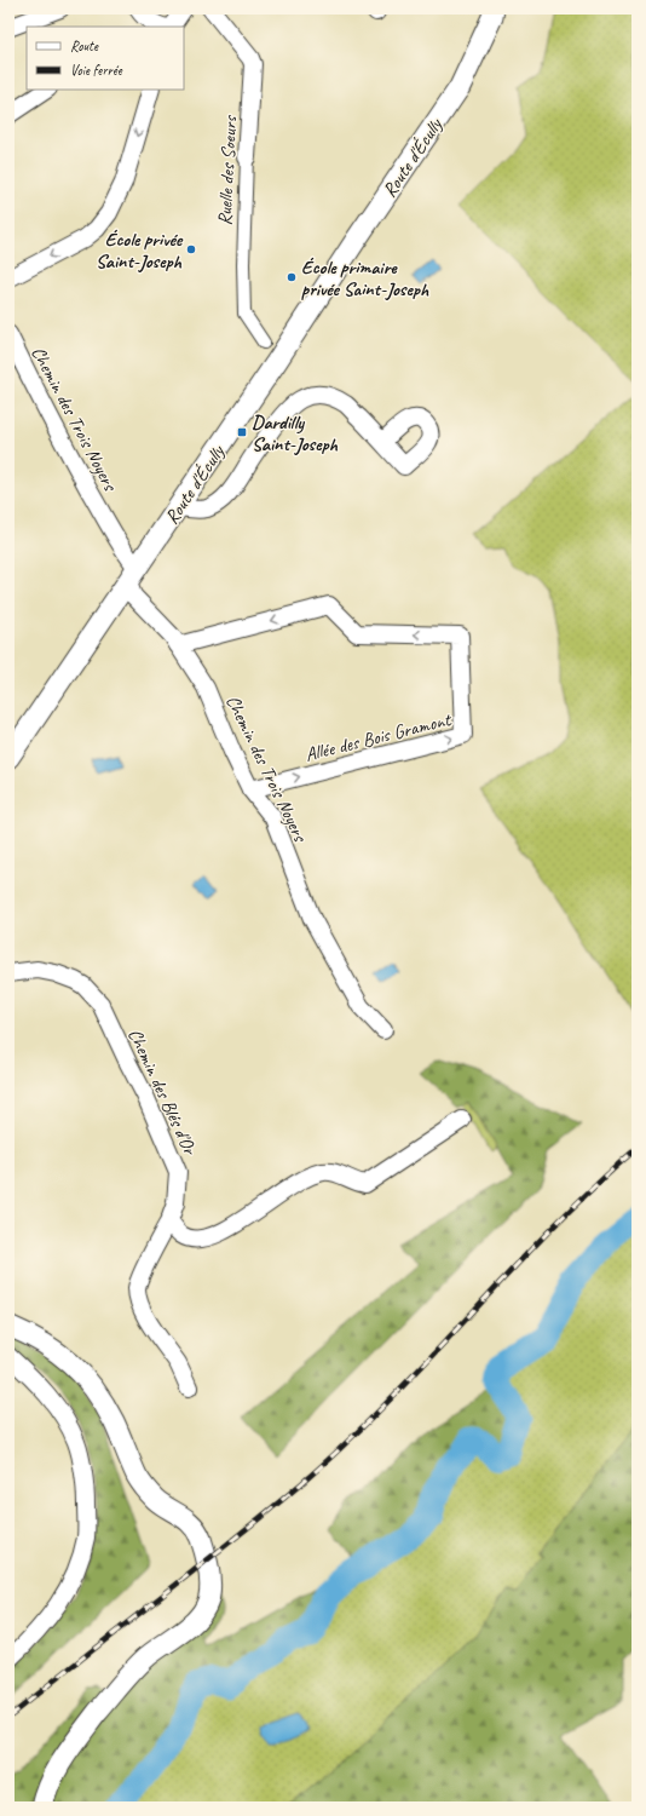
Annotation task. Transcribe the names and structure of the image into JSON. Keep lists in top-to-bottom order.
{
  "streets": {
    "street": [
      "Route d'Écully",
      "Ruelle des Soeurs",
      "Chemin des Trois Noyers",
      "Allée des Bois Gramont",
      "Chemin des Blés d'Or"
    ]
  },
  "crossings": [
    ["Route d'Écully", "Chemin des Trois Noyers"],
    ["Chemin des Trois Noyers", "Allée des Bois Gramont"]
  ],
  "places": {
    "other": ["École privée Saint-Joseph", "École primaire privée Saint-Joseph"],
    "transit": ["Dardilly Saint-Joseph"]
  },
  "legend": ["Route", "Voie ferrée"]
}
